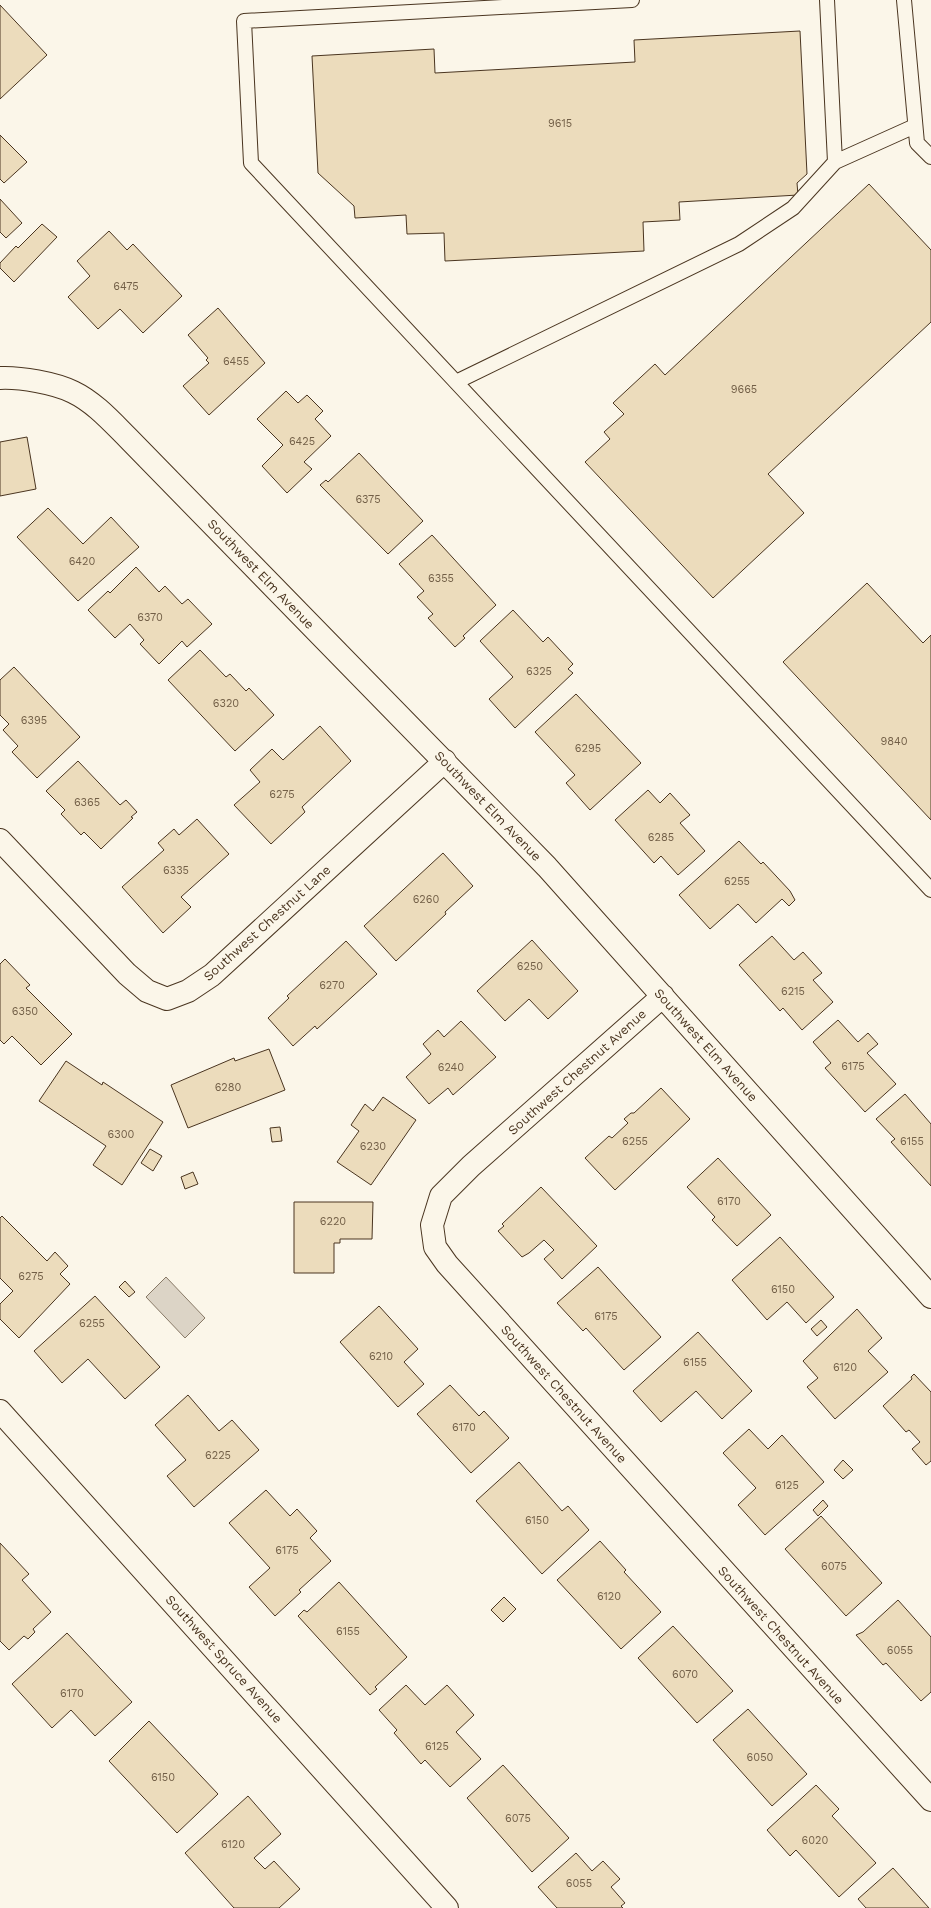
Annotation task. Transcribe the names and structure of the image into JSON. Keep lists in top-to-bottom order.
{
  "streets": {
    "street": [
      "Southwest Elm Avenue",
      "Southwest Chestnut Lane",
      "Southwest Chestnut Avenue",
      "Southwest Spruce Avenue"
    ]
  },
  "crossings": [
    ["Southwest Elm Avenue", "Southwest Chestnut Lane"],
    ["Southwest Elm Avenue", "Southwest Chestnut Avenue"]
  ],
  "house_numbers": [
    "9615",
    "6475",
    "6455",
    "9665",
    "6425",
    "6375",
    "6420",
    "6355",
    "6370",
    "6325",
    "6320",
    "6395",
    "9840",
    "6295",
    "6275",
    "6365",
    "6285",
    "6335",
    "6255",
    "6260",
    "6250",
    "6270",
    "6215",
    "6350",
    "6175",
    "6240",
    "6280",
    "6300",
    "6255",
    "6155",
    "6230",
    "6170",
    "6220",
    "6275",
    "6150",
    "6175",
    "6255",
    "6210",
    "6155",
    "6120",
    "6170",
    "6225",
    "6125",
    "6150",
    "6175",
    "6075",
    "6120",
    "6155",
    "6055",
    "6070",
    "6170",
    "6125",
    "6050",
    "6150",
    "6075",
    "6020",
    "6120",
    "6055"
  ]
}
